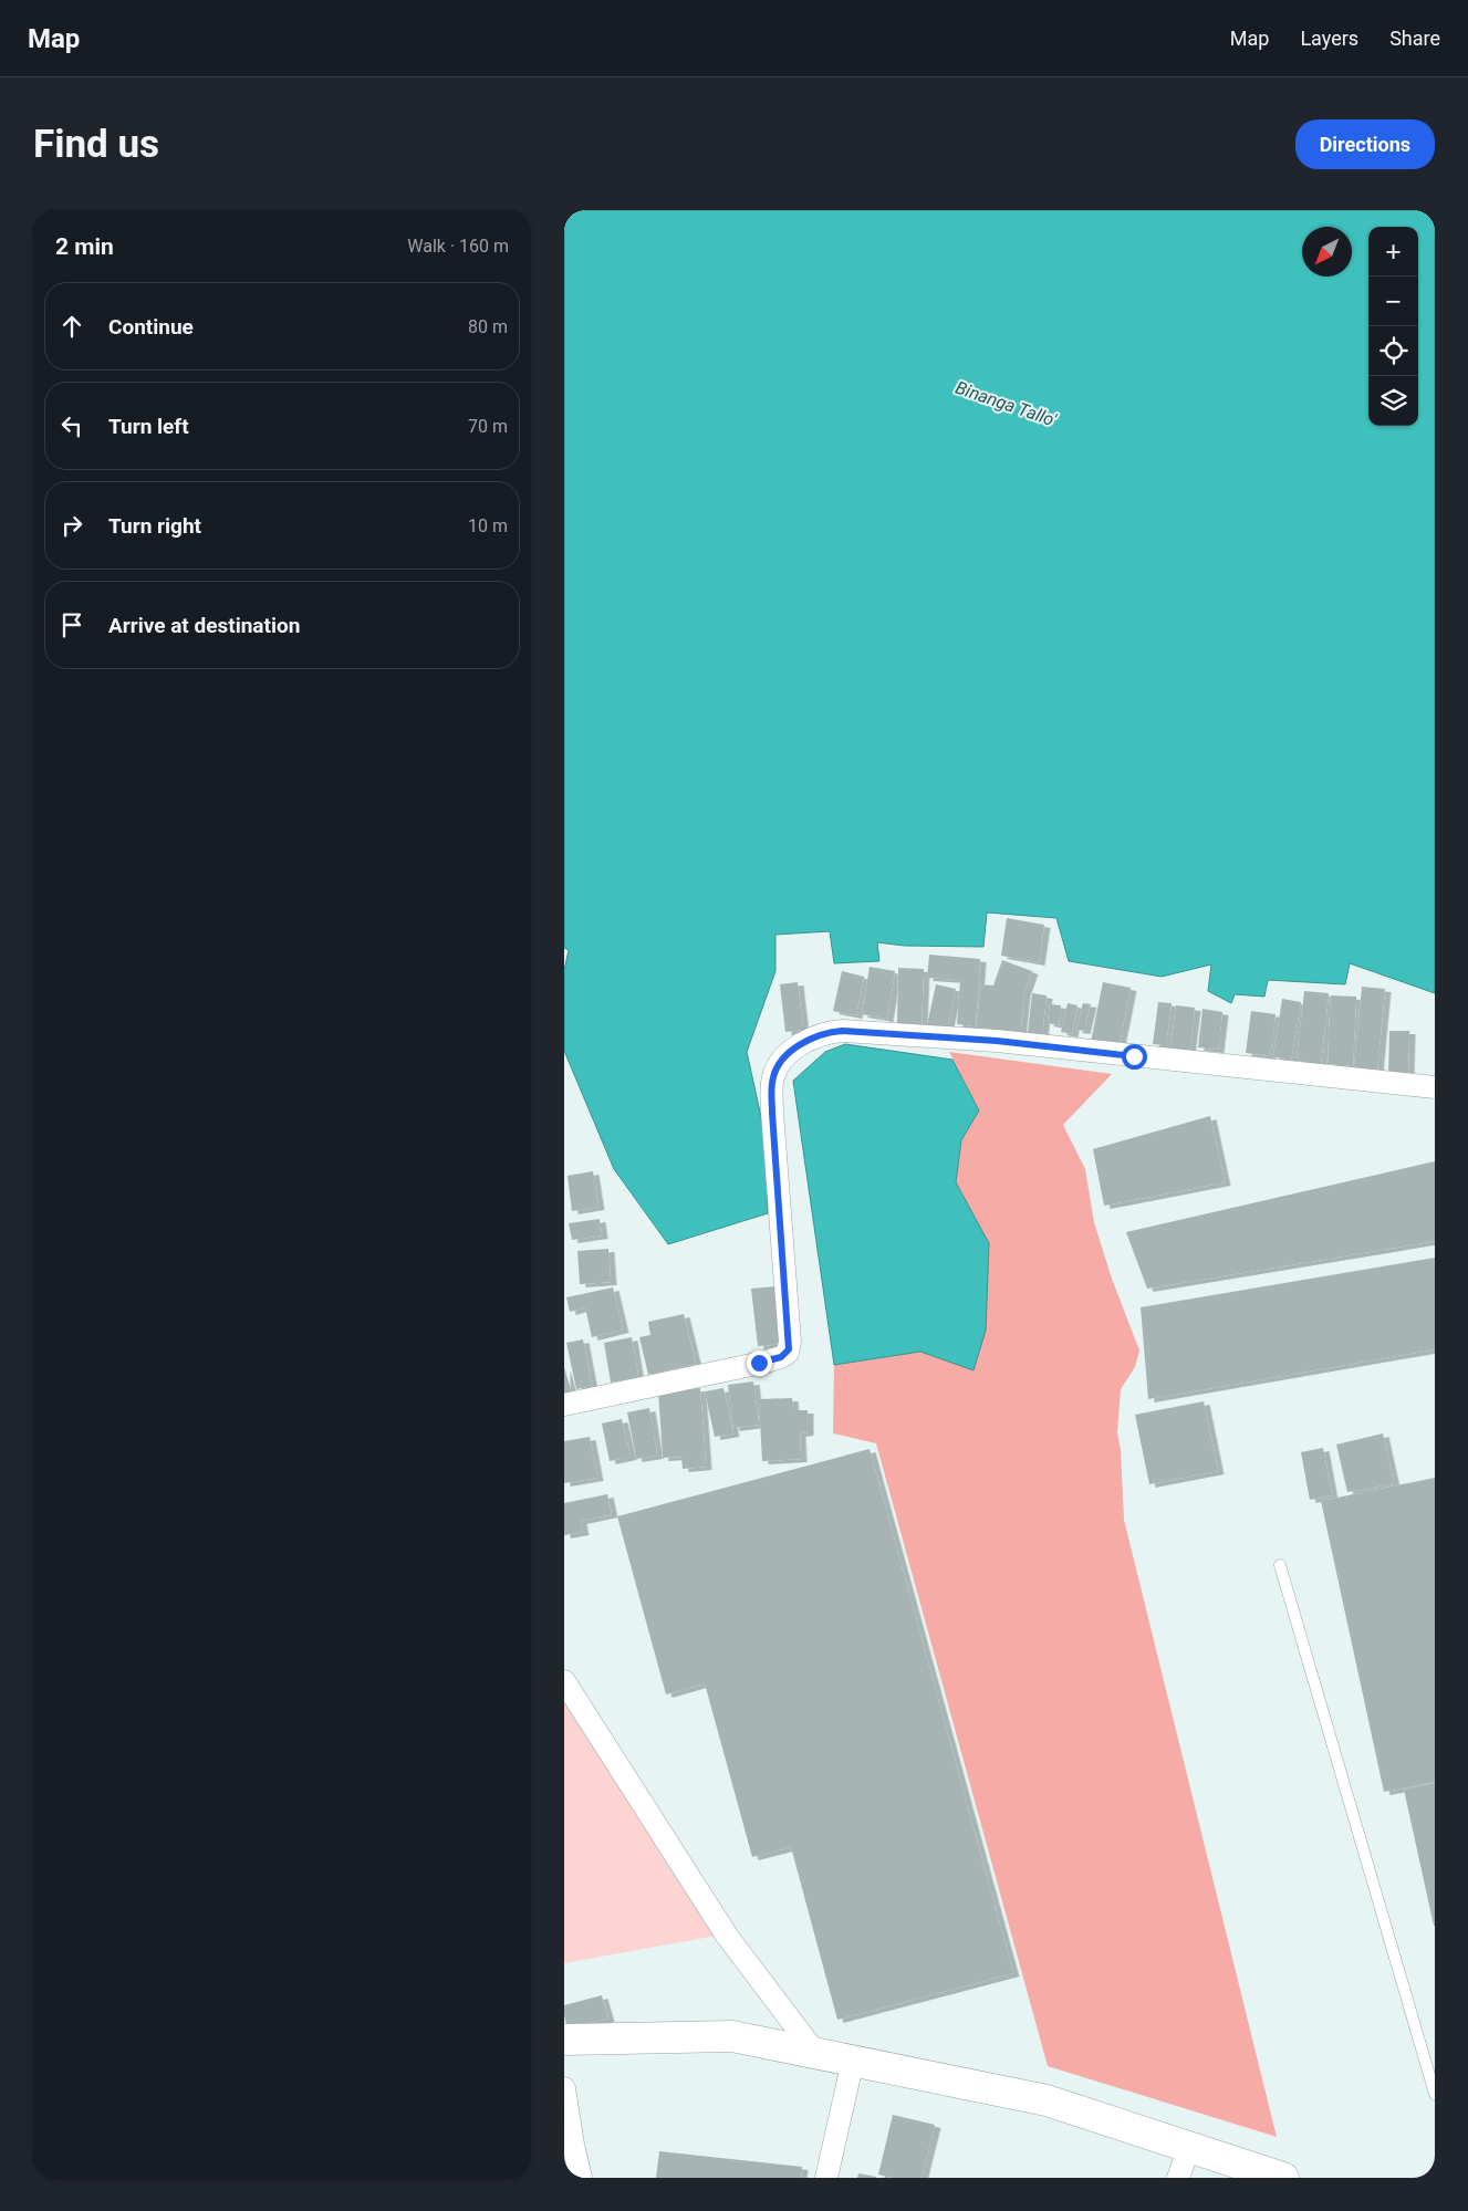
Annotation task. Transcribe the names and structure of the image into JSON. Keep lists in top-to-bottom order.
{
  "water": ["Binanga Tallo'"],
  "north": "bottom left",
  "page": {
    "header": "Map",
    "nav": ["Map", "Layers", "Share"],
    "buttons": "Directions",
    "title": "Find us",
    "heading": ["2 min", "Walk · 160 m"],
    "map_buttons": ["+", "−"],
    "list": [
      ["Continue", "80 m"],
      ["Turn left", "70 m"],
      ["Turn right", "10 m"],
      "Arrive at destination"
    ]
  }
}
